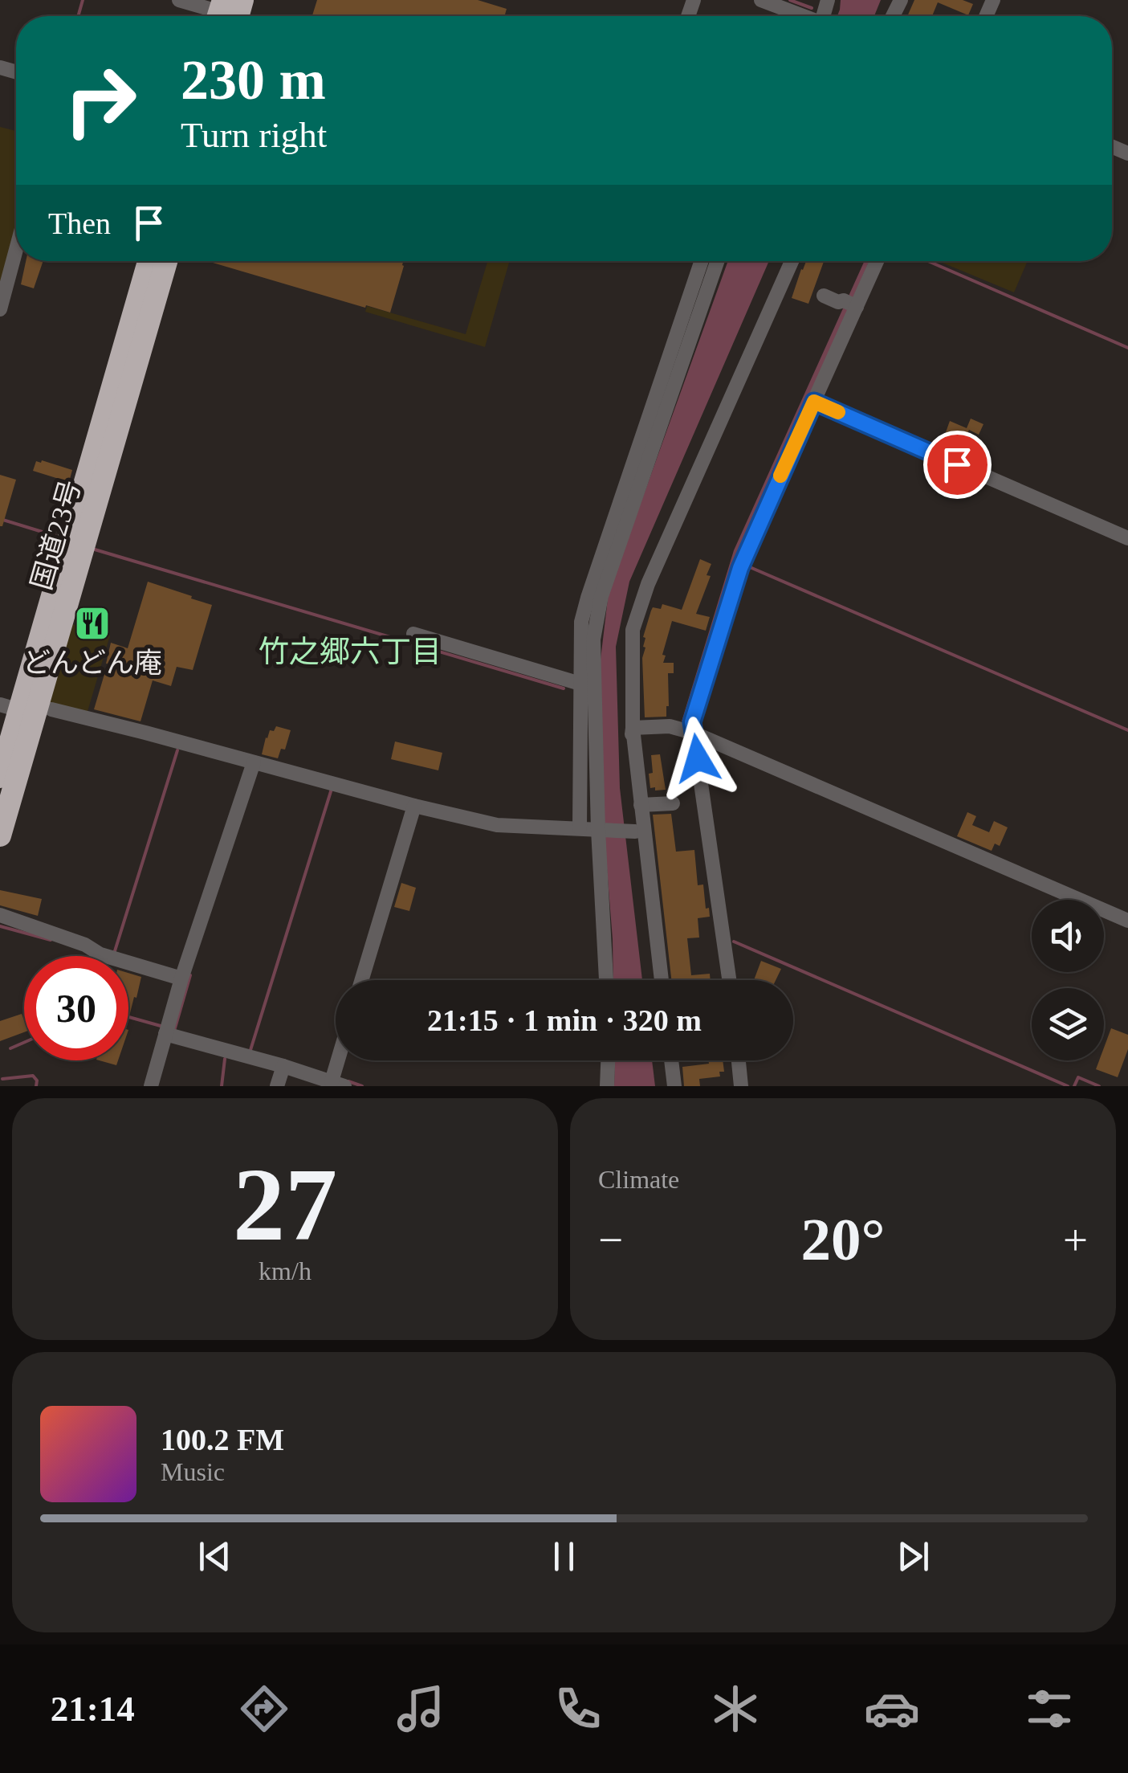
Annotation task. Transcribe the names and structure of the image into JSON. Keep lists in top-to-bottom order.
{
  "streets": {
    "highway": ["国道23号"]
  },
  "districts": ["竹之郷六丁目"],
  "places": {
    "restaurant": ["どんどん庵"]
  },
  "page": {
    "turn": ["230 m", "Turn right"],
    "then": "Then",
    "limit": "30",
    "trip": "21:15 · 1 min · 320 m",
    "tile": [
      ["27", "km/h"],
      "Climate"
    ],
    "heat": ["−", "20°", "+"],
    "song": ["100.2 FM", "Music"],
    "tabs": "21:14"
  }
}
